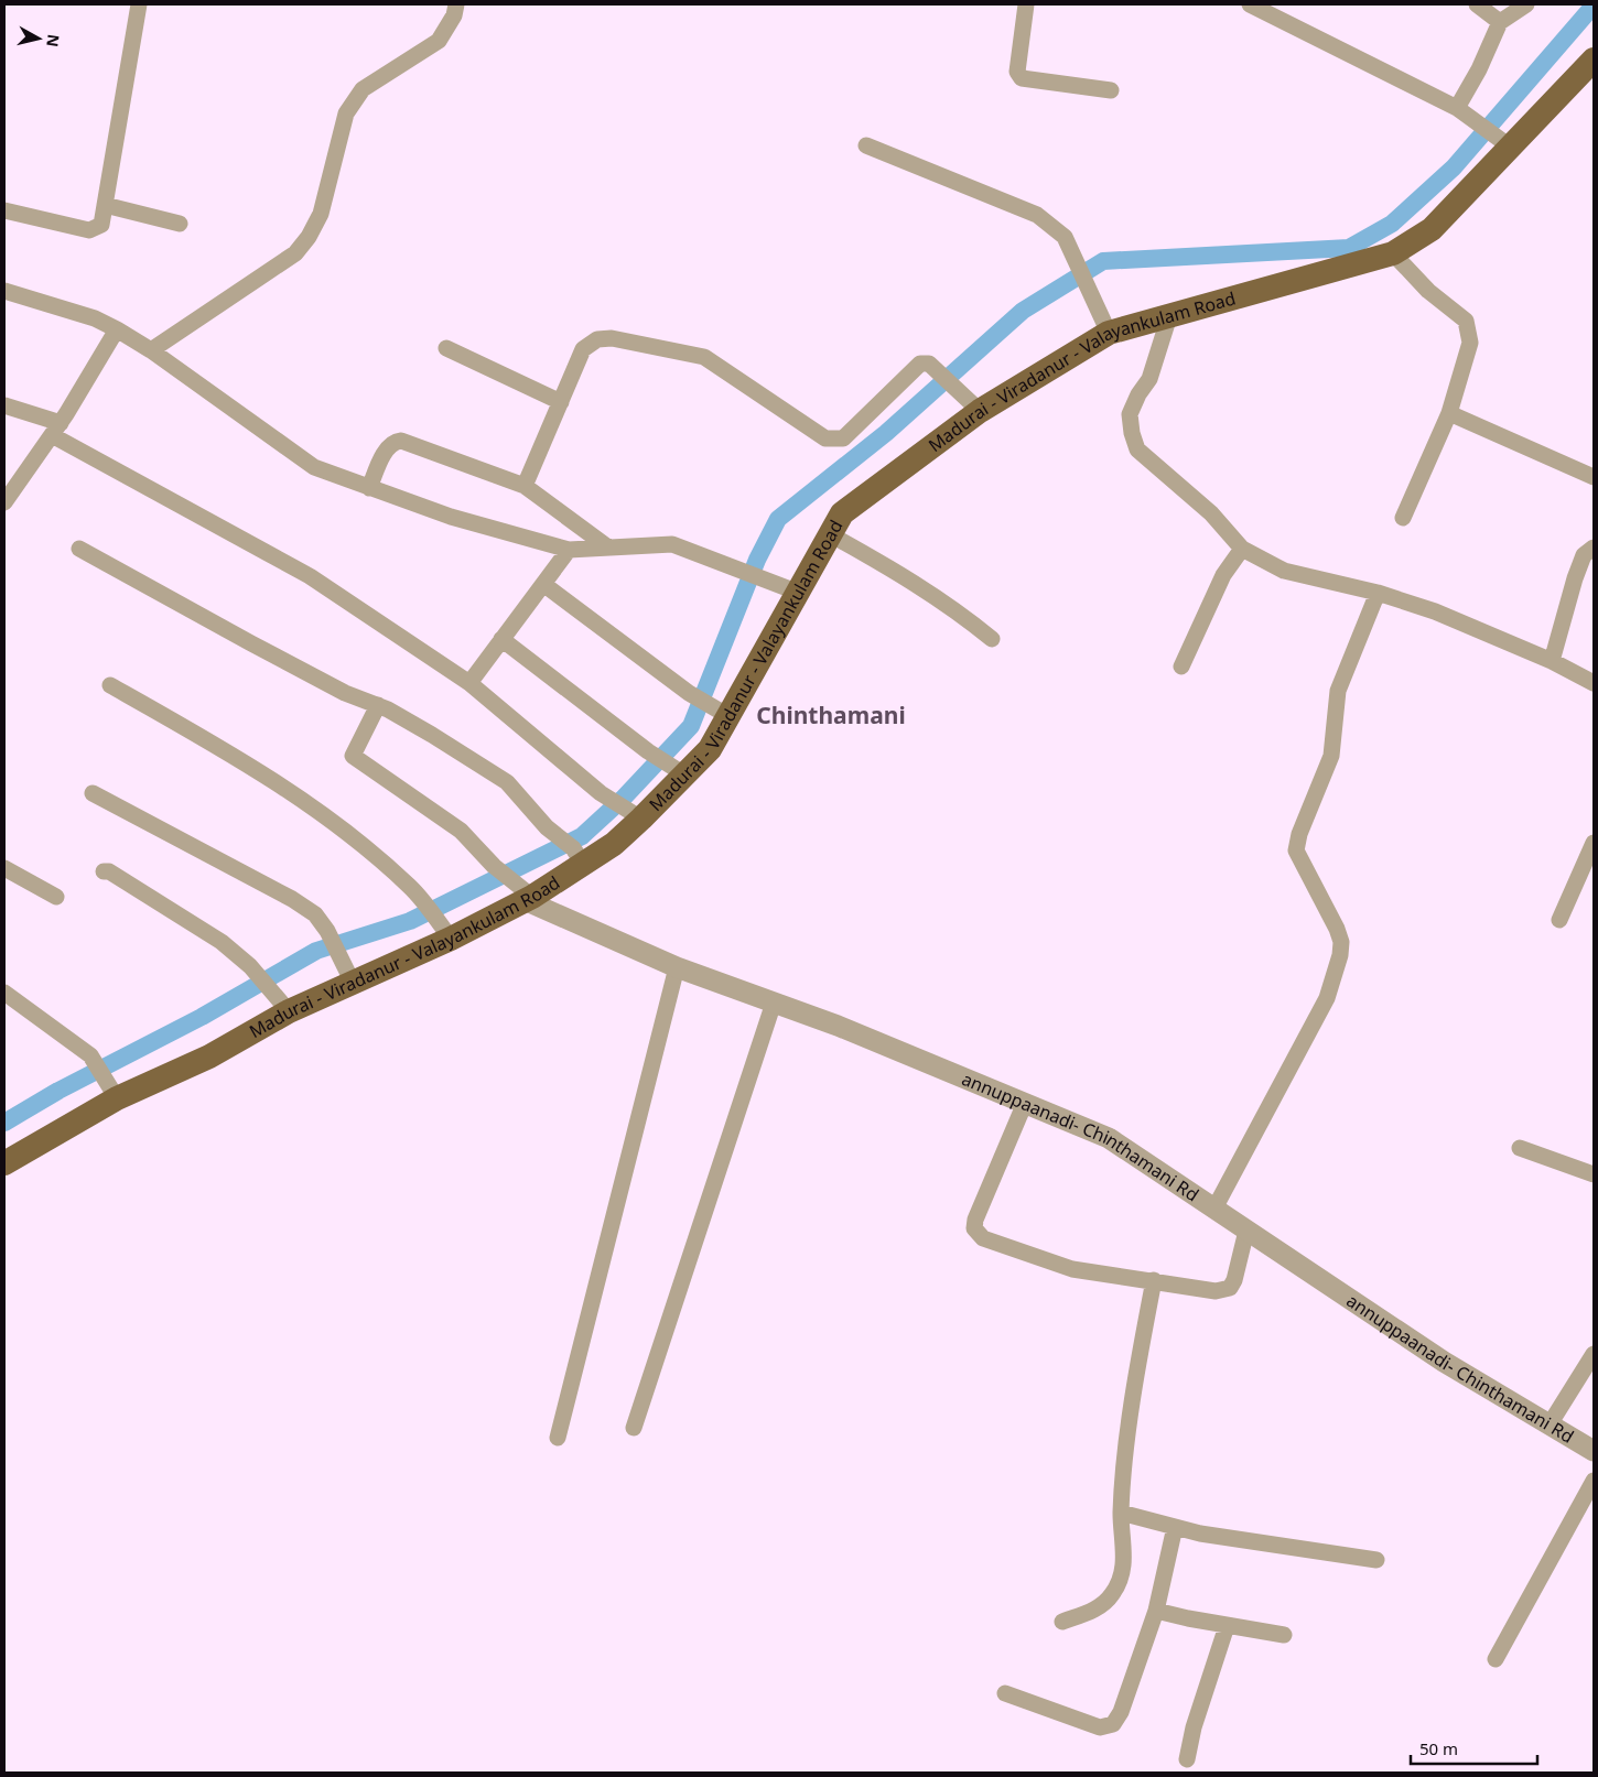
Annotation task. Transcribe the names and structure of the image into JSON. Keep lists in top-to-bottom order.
{
  "streets": {
    "main road": ["Madurai - Viradanur - Valayankulam Road"],
    "street": ["annuppaanadi- Chinthamani Rd"]
  },
  "crossings": [
    ["Madurai - Viradanur - Valayankulam Road", "annuppaanadi- Chinthamani Rd"]
  ],
  "districts": ["Chinthamani"],
  "scale_bar": "50 m",
  "north": "right"
}
